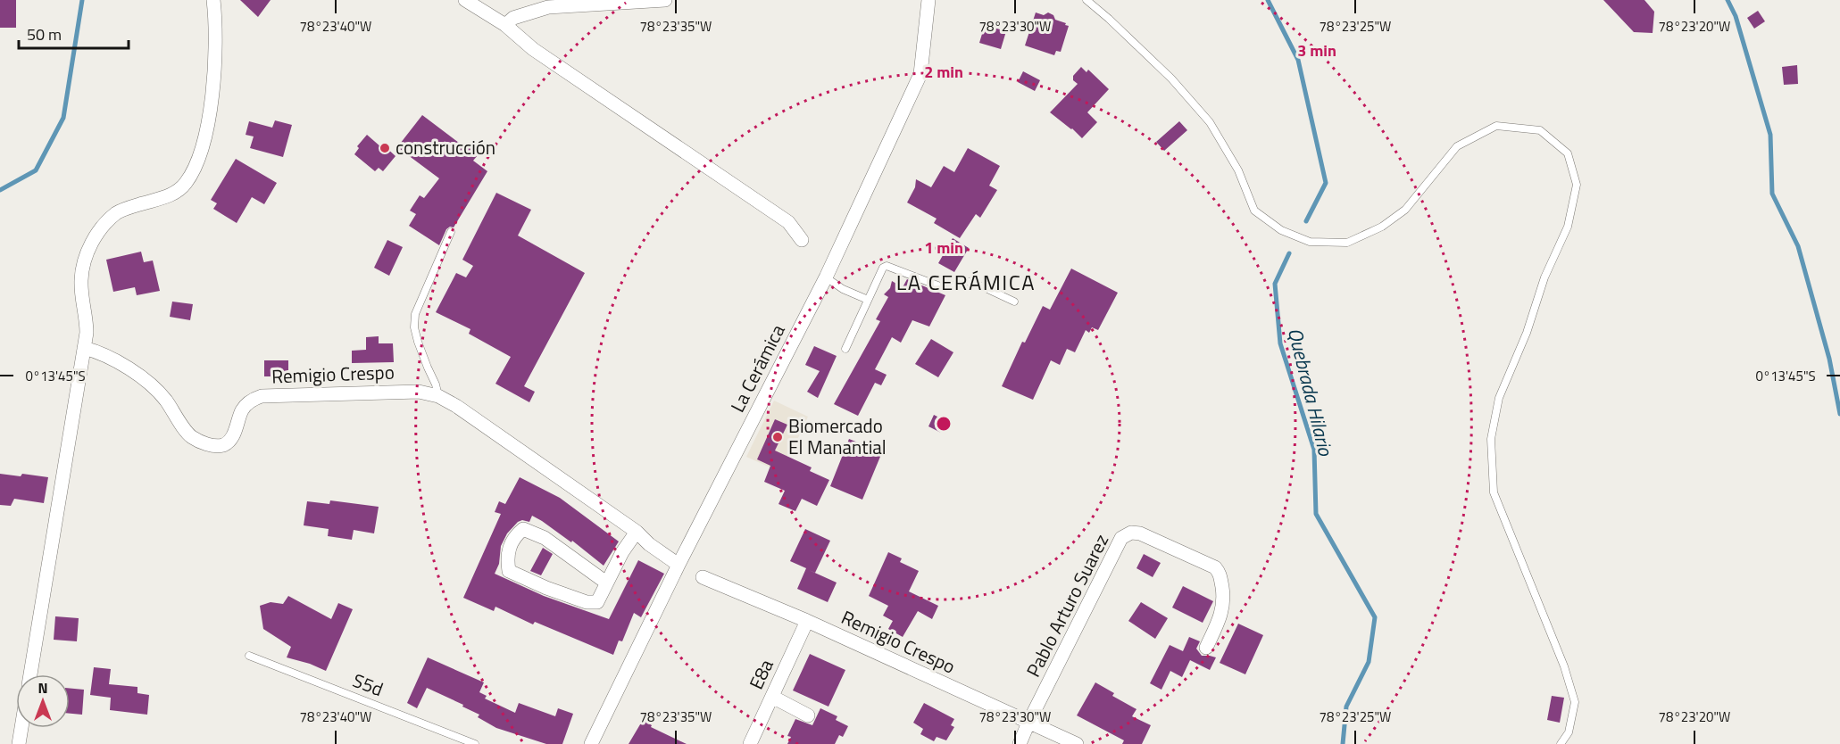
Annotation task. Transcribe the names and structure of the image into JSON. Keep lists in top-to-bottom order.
{
  "streets": {
    "street": [
      "La Cerámica",
      "Remigio Crespo",
      "Pablo Arturo Suarez",
      "E8a"
    ],
    "lane": ["S5d"]
  },
  "crossings": [
    ["La Cerámica", "Remigio Crespo"],
    ["Remigio Crespo", "Pablo Arturo Suarez"],
    ["Remigio Crespo", "E8a"]
  ],
  "districts": ["LA CERÁMICA"],
  "water": ["Quebrada Hilario"],
  "places": ["construcción", "Biomercado El Manantial"],
  "scale_bar": "50 m",
  "north": "top",
  "coordinates": [
    "78°23'40\"W",
    "78°23'35\"W",
    "78°23'30\"W",
    "78°23'25\"W",
    "78°23'20\"W",
    "0°13'45\"S"
  ],
  "rings": ["3 min", "2 min", "1 min"]
}
